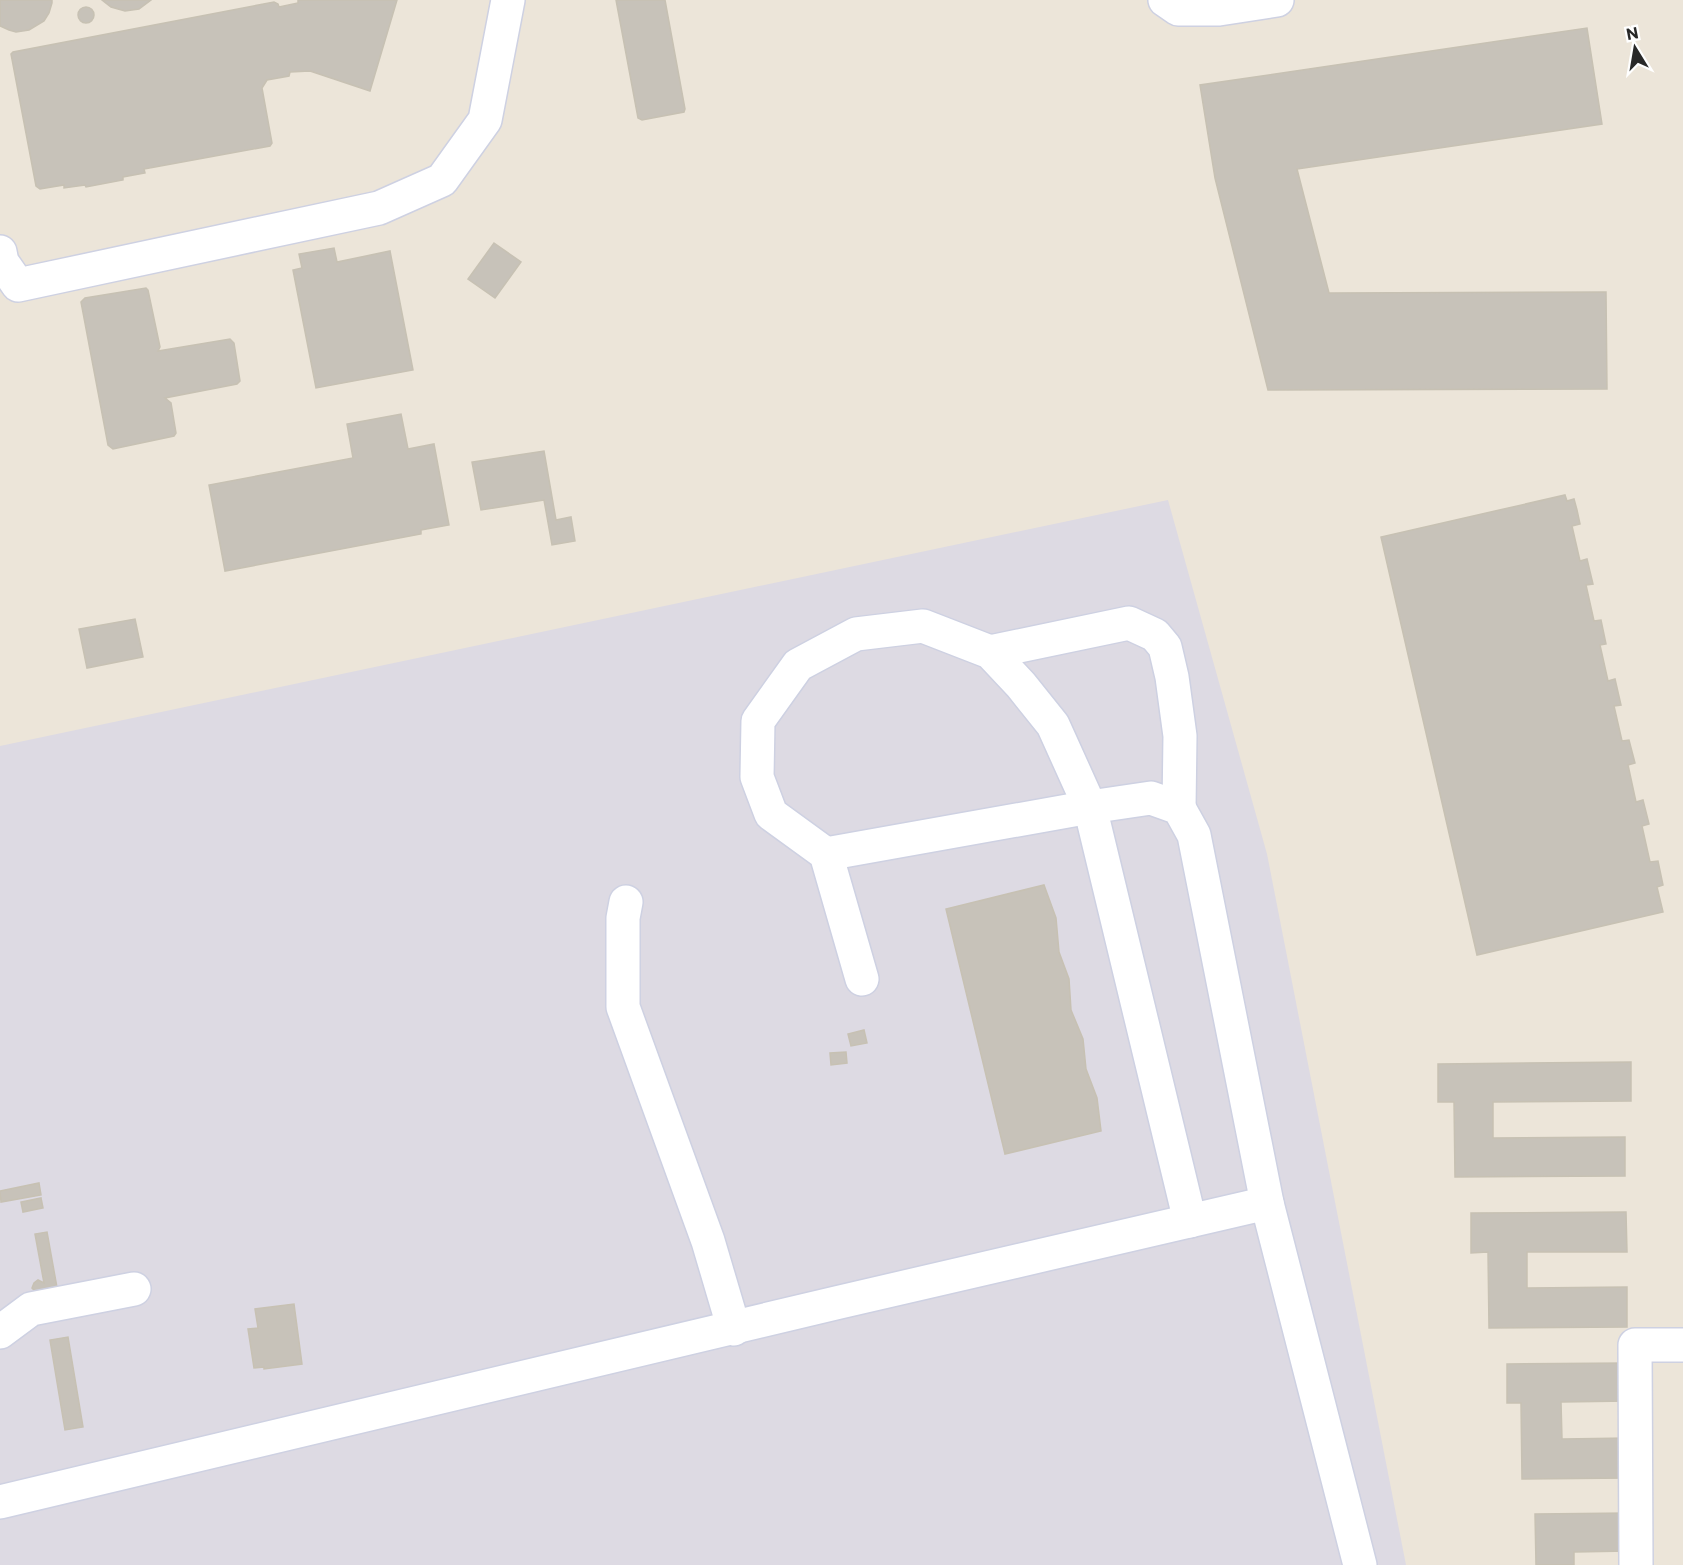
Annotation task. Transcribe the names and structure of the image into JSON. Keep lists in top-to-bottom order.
{
  "north": "top"
}
